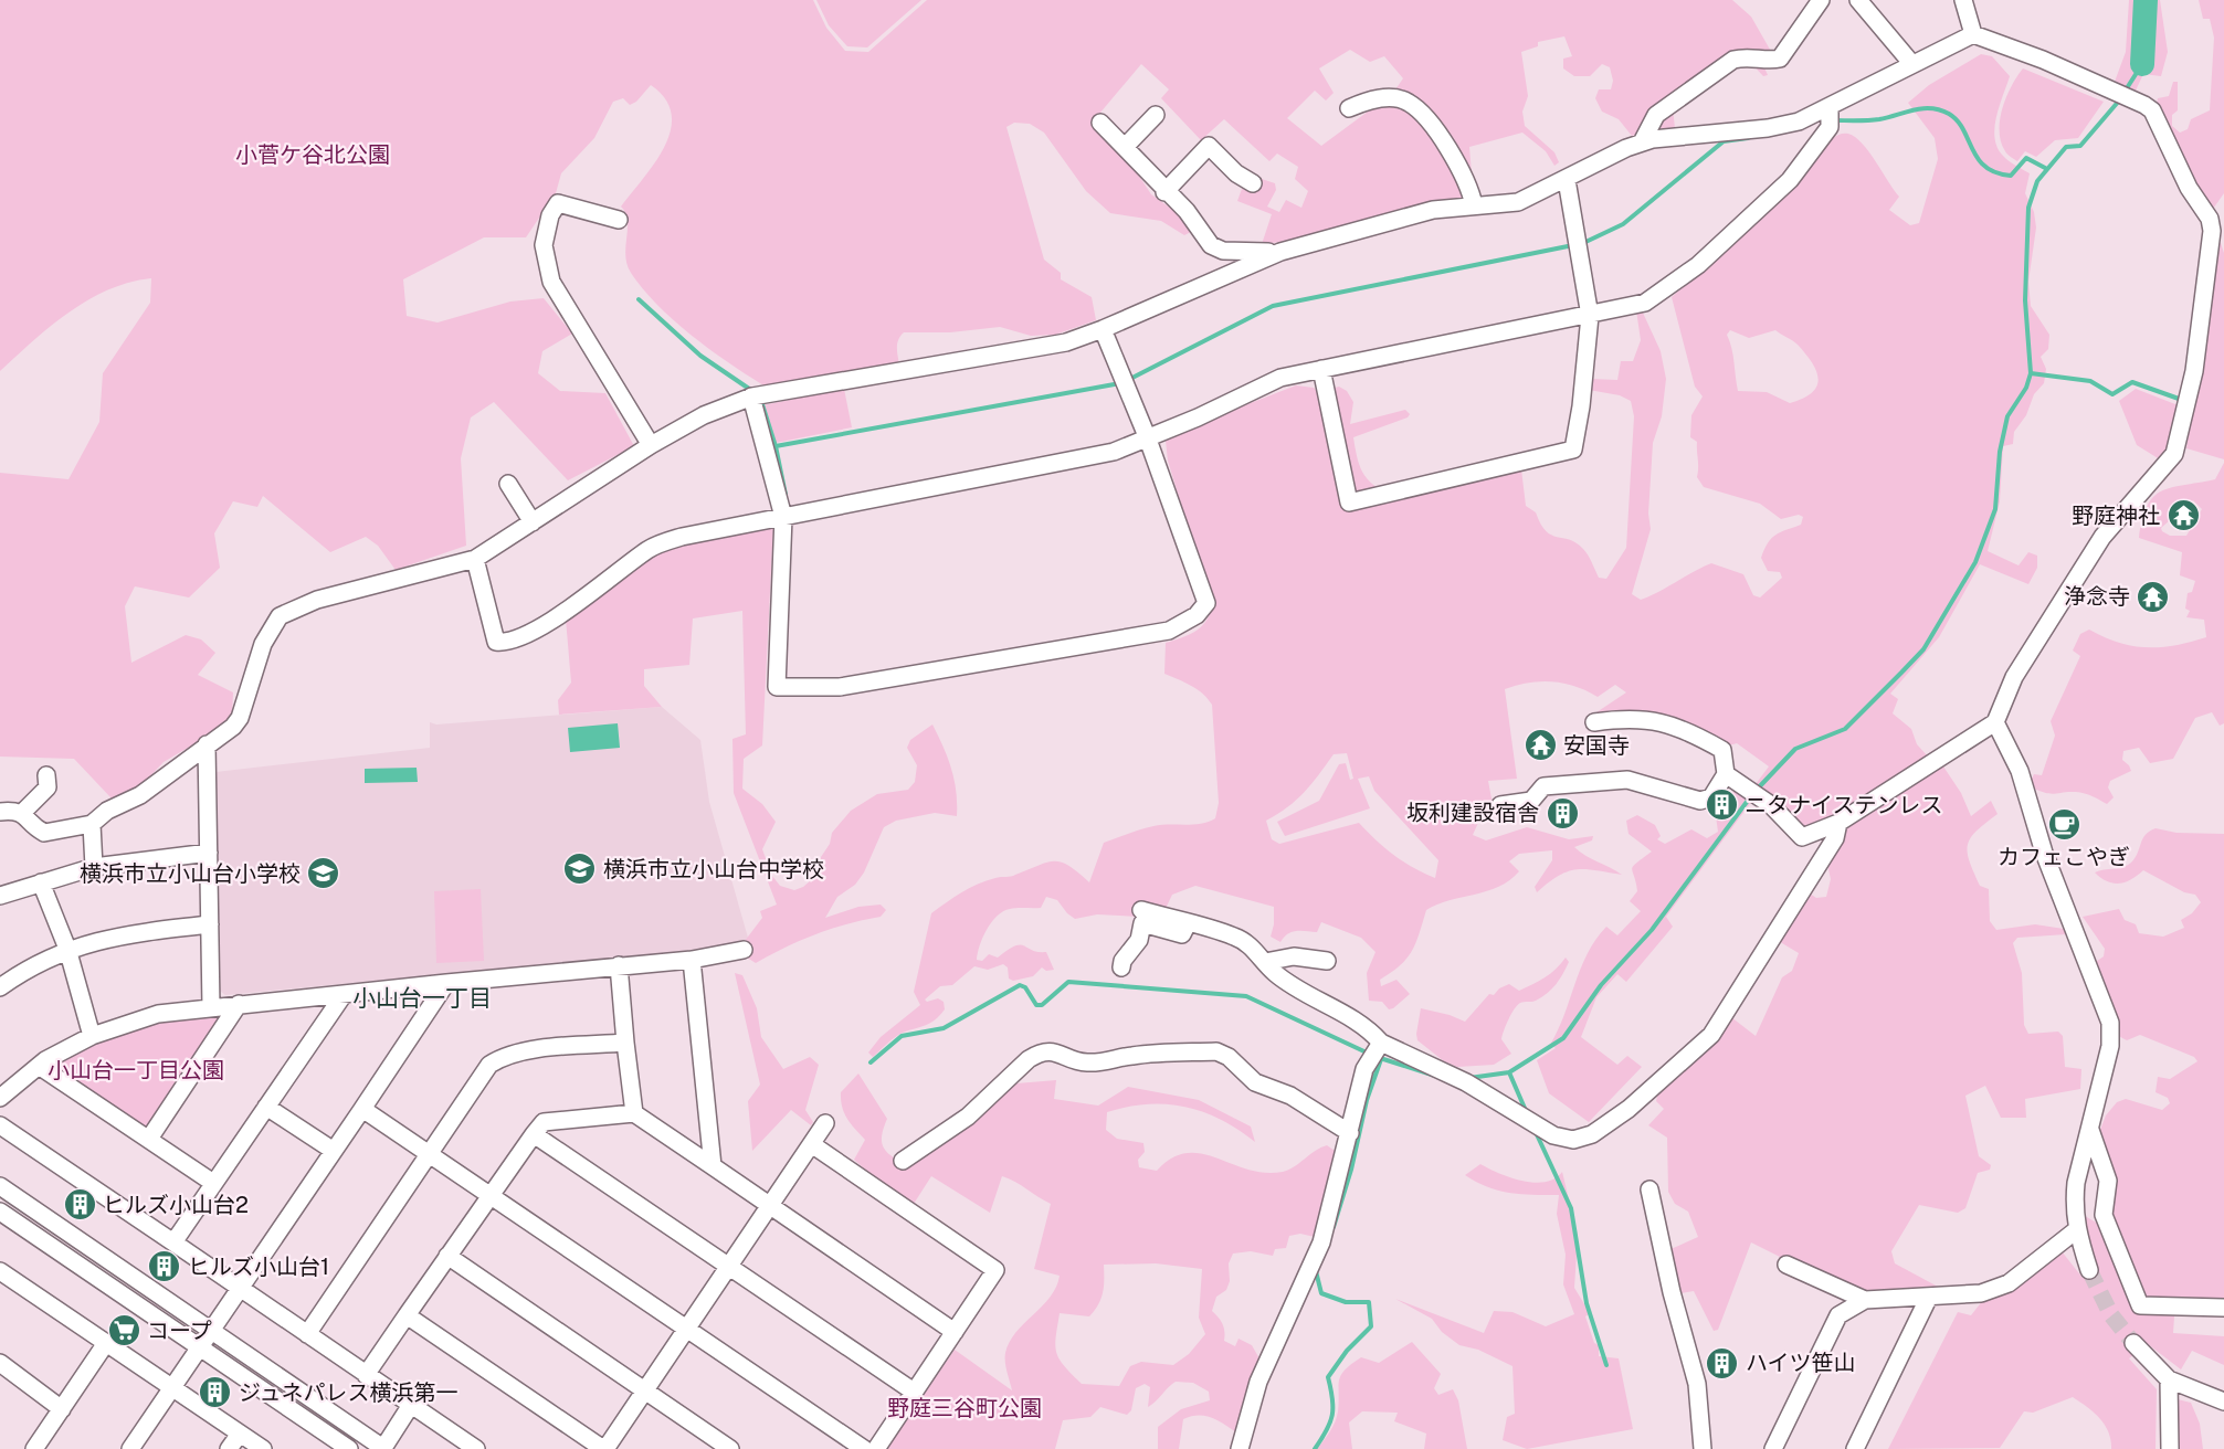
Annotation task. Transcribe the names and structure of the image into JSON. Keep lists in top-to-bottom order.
{
  "districts": ["小山台一丁目"],
  "parks": ["小菅ケ谷北公園", "小山台一丁目公園", "野庭三谷町公園"],
  "places": {
    "temple": ["野庭神社", "浄念寺", "安国寺"],
    "building": [
      "ニタナイステンレス",
      "坂利建設宿舎",
      "ヒルズ小山台2",
      "ヒルズ小山台1",
      "ハイツ笹山",
      "ジュネパレス横浜第一"
    ],
    "cafe": ["カフェこやぎ"],
    "school or university": ["横浜市立小山台中学校", "横浜市立小山台小学校"],
    "supermarket": ["コープ"]
  }
}
